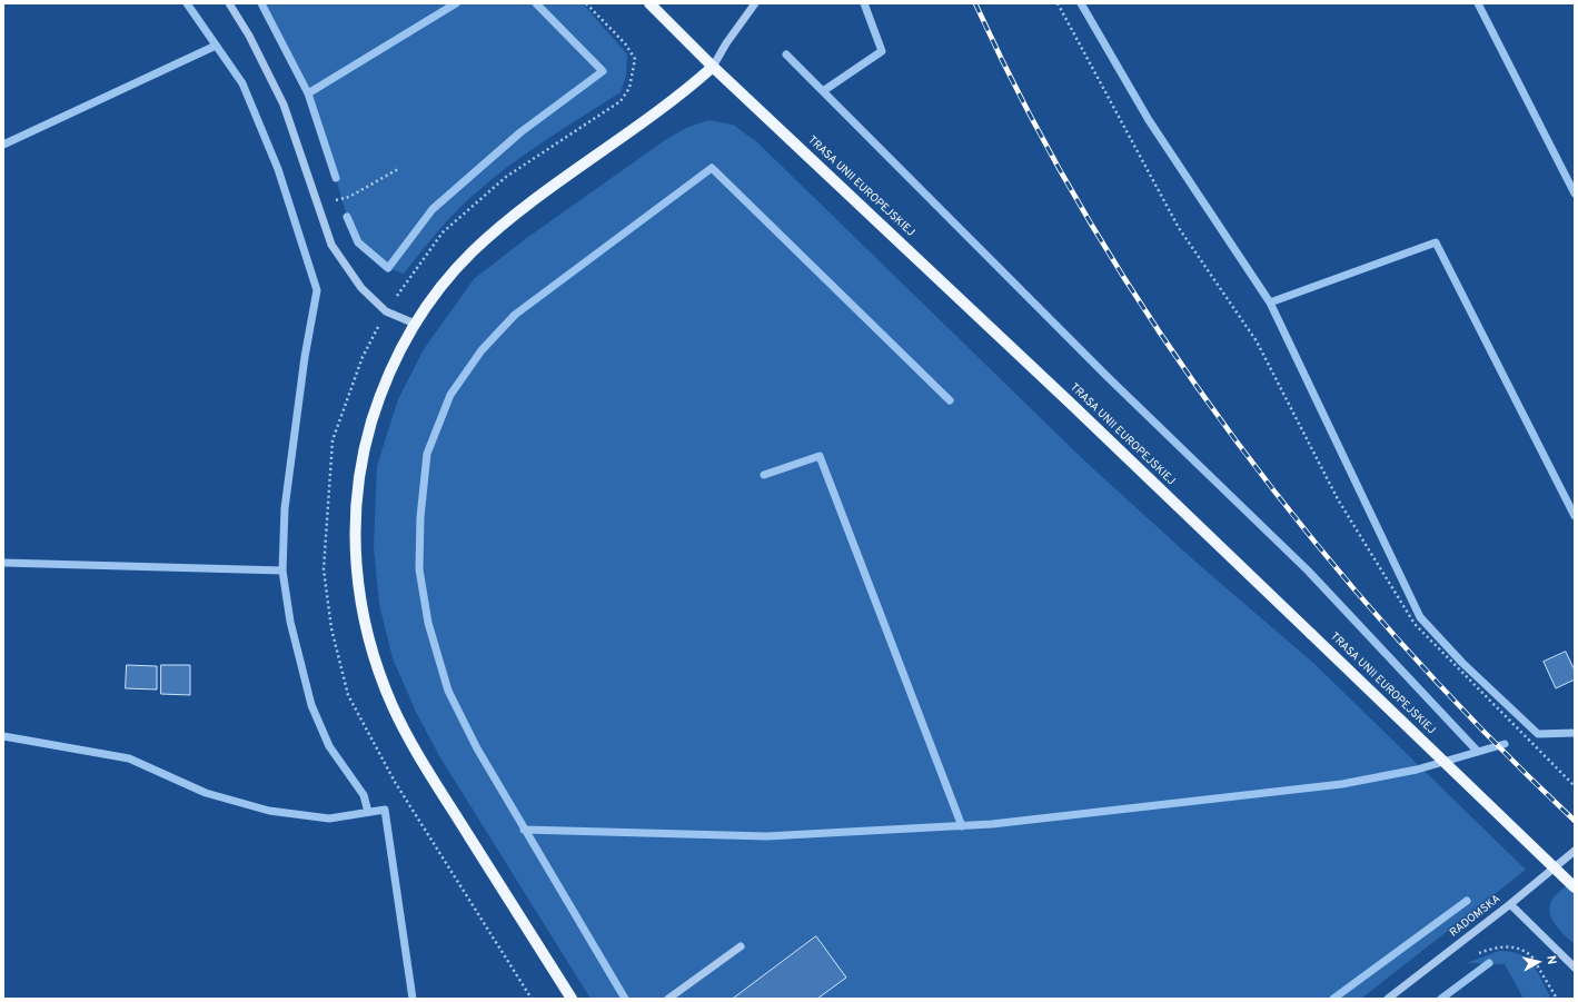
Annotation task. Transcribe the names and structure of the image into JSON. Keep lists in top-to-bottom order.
{
  "streets": {
    "main road": ["TRASA UNII EUROPEJSKIEJ"],
    "street": ["RADOMSKA"]
  },
  "north": "right"
}
